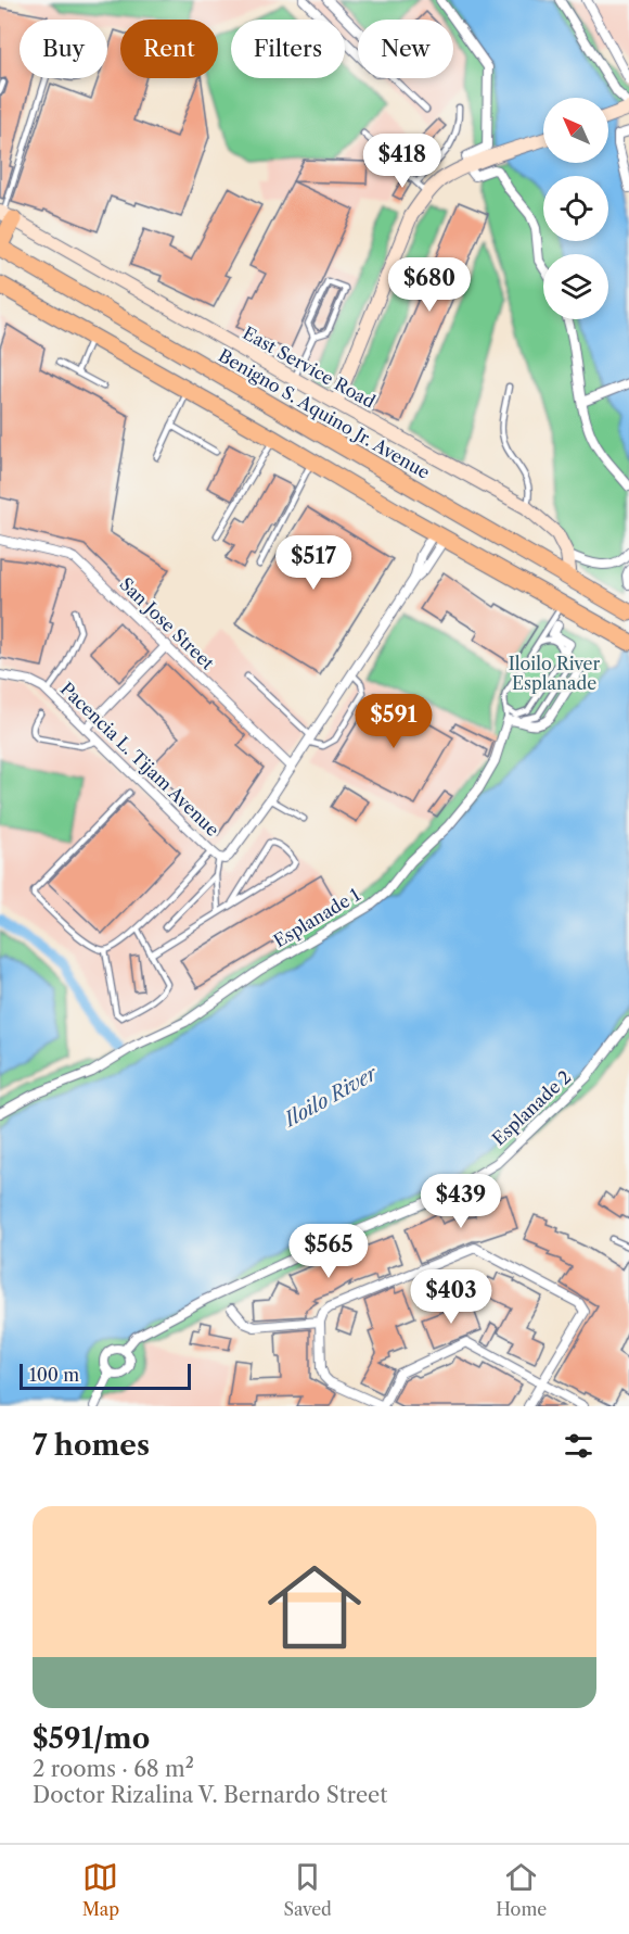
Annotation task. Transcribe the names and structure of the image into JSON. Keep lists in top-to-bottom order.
{
  "streets": {
    "highway": ["Benigno S. Aquino Jr. Avenue"],
    "main road": ["East Service Road"],
    "street": [
      "San Jose Street",
      "Pacencia L. Tijam Avenue",
      "Esplanade 1",
      "Esplanade 2"
    ]
  },
  "crossings": [
    ["East Service Road", "Benigno S. Aquino Jr. Avenue"]
  ],
  "water": ["Iloilo River"],
  "parks": ["Iloilo River Esplanade"],
  "scale_bar": "100 m",
  "north": "top left",
  "page": {
    "chip": [
      "Buy",
      "Rent",
      "Filters",
      "New"
    ],
    "price": [
      "$418",
      "$680",
      "$517",
      "$591",
      "$439",
      "$565",
      "$403"
    ],
    "scale": "100 m",
    "heading": "7 homes",
    "list": [
      {
        "name": "$591/mo",
        "note": "2 rooms · 68 m² · Doctor Rizalina V. Bernardo Street"
      }
    ],
    "tabs": ["Map", "Saved", "Home"]
  }
}
